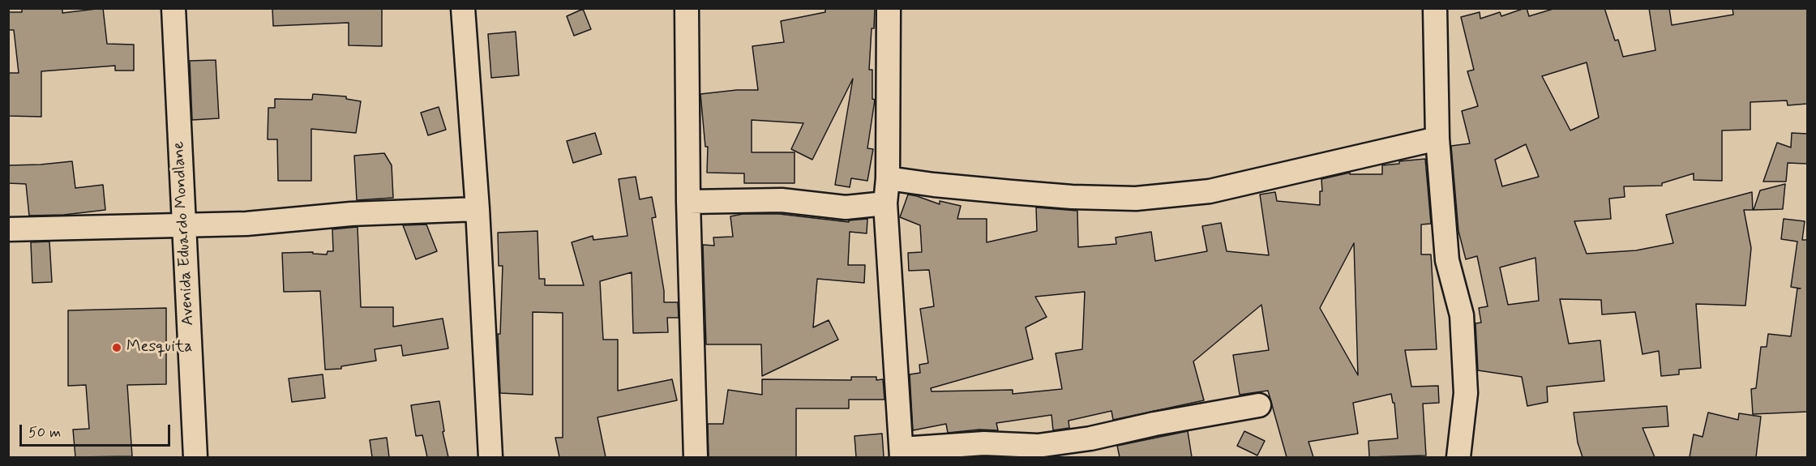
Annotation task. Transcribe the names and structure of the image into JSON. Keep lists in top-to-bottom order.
{
  "streets": {
    "street": ["Avenida Eduardo Mondlane"]
  },
  "places": ["Mesquita"],
  "scale_bar": "50 m"
}
